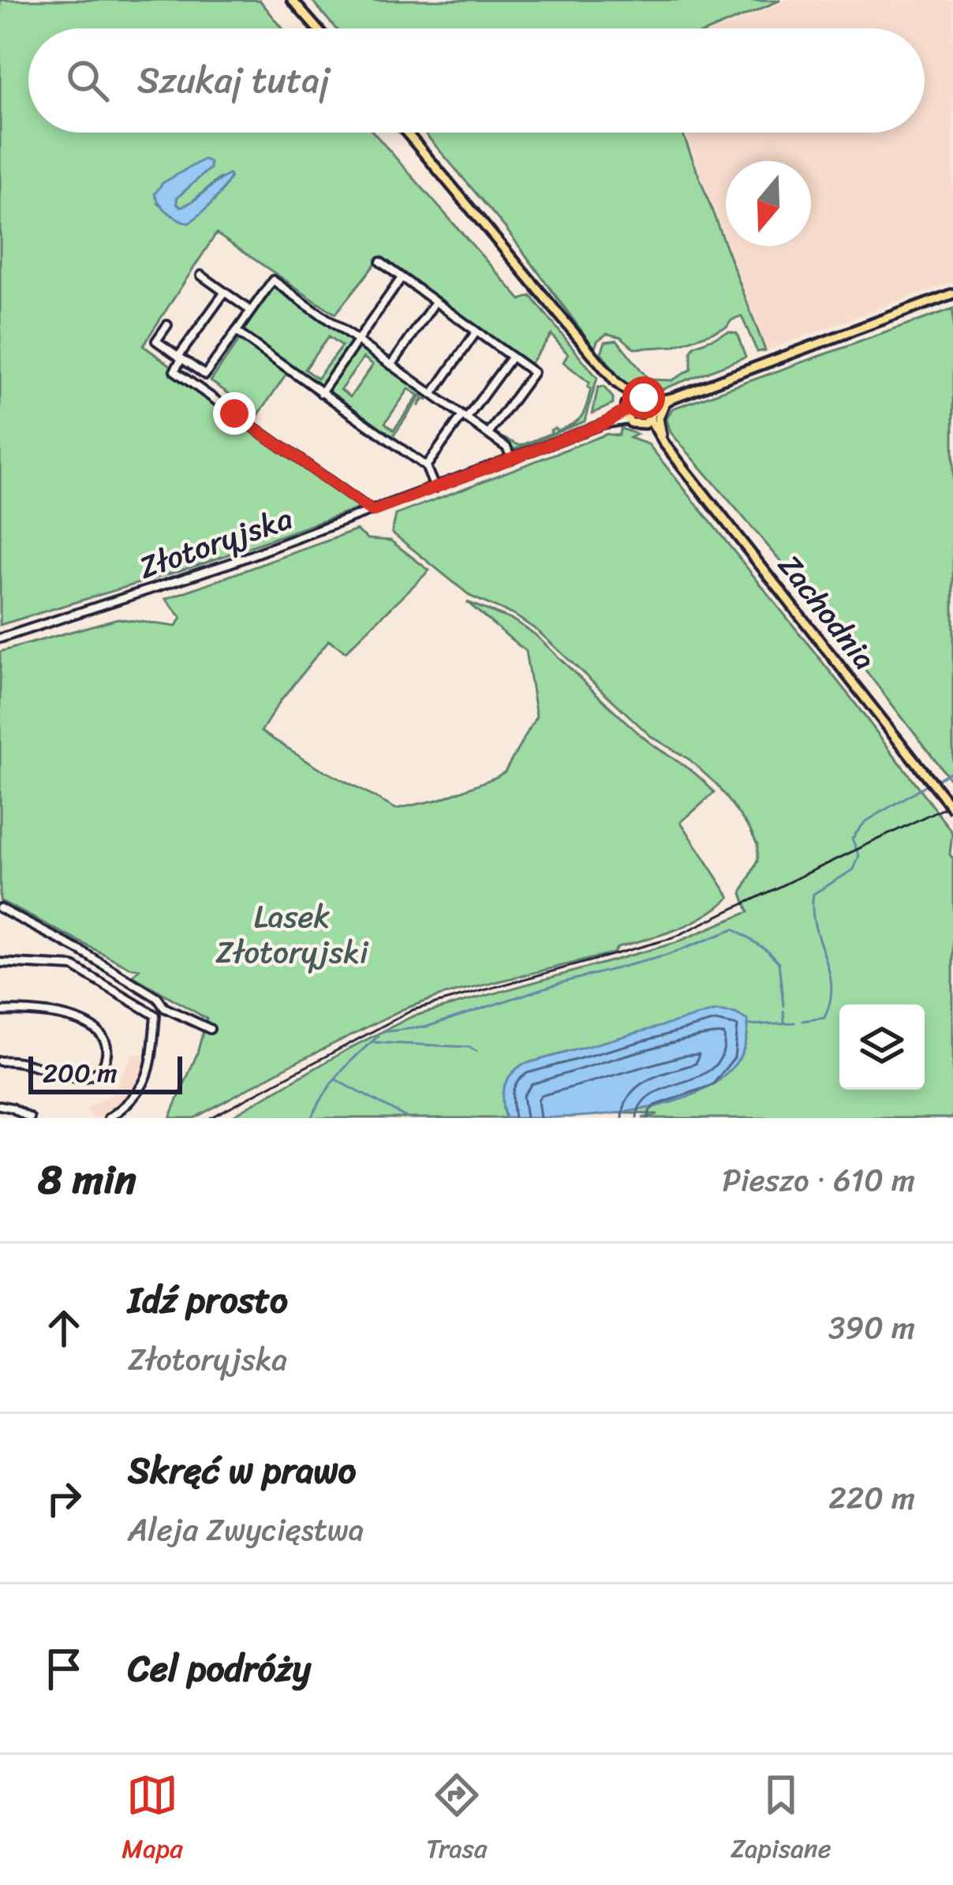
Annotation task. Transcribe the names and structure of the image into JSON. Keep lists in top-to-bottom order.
{
  "streets": {
    "main road": ["Zachodnia"],
    "street": ["Złotoryjska"]
  },
  "parks": ["Lasek Złotoryjski"],
  "scale_bar": "200 m",
  "north": "bottom",
  "page": {
    "search": "Szukaj tutaj",
    "scale": "200 m",
    "heading": ["8 min", "Pieszo · 610 m"],
    "list": [
      ["Idź prosto", "Złotoryjska", "390 m"],
      ["Skręć w prawo", "Aleja Zwycięstwa", "220 m"],
      "Cel podróży"
    ],
    "nav": ["Mapa", "Trasa", "Zapisane"]
  }
}
